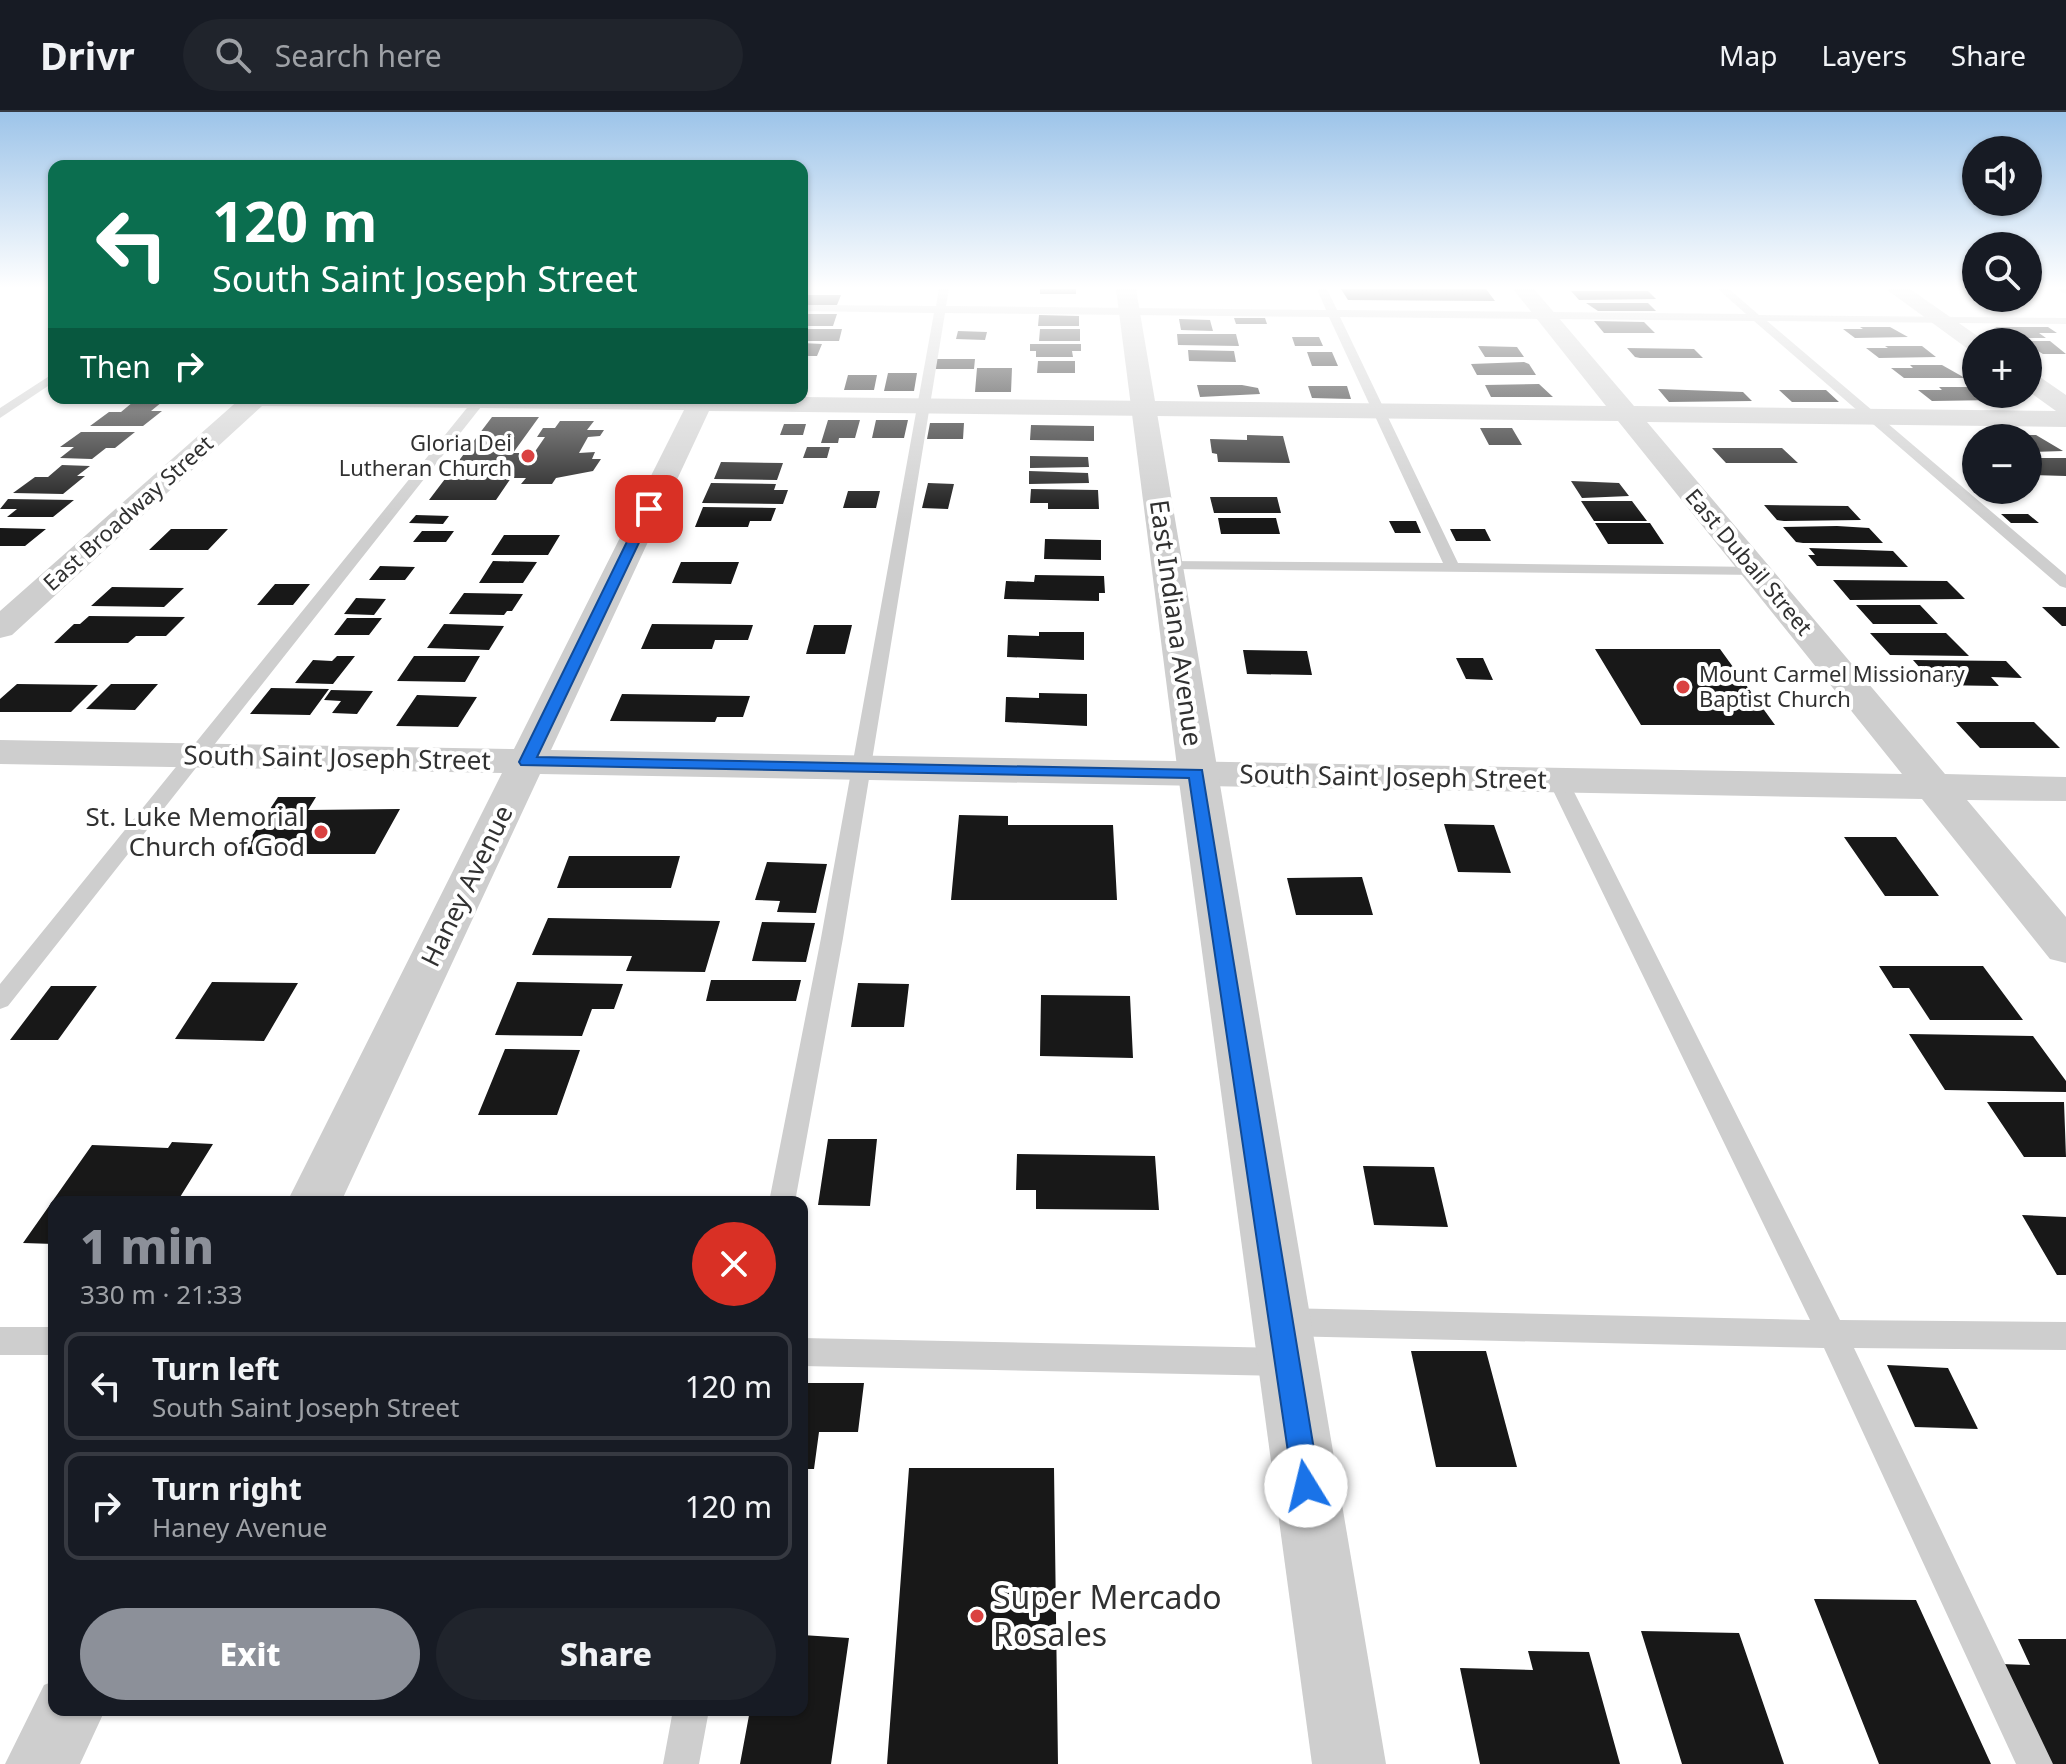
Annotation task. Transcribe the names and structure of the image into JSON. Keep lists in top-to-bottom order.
{
  "streets": {
    "street": [
      "East Broadway Street",
      "East Dubail Street",
      "East Indiana Avenue",
      "South Saint Joseph Street",
      "Haney Avenue"
    ]
  },
  "crossings": [
    ["East Dubail Street", "South Saint Joseph Street"],
    ["East Indiana Avenue", "South Saint Joseph Street"],
    ["South Saint Joseph Street", "Haney Avenue"]
  ],
  "places": [
    "Gloria Dei Lutheran Church",
    "Mount Carmel Missionary Baptist Church",
    "St. Luke Memorial Church of God",
    "Super Mercado Rosales"
  ],
  "page": {
    "header": "Drivr",
    "search": "Search here",
    "nav": ["Map", "Layers", "Share"],
    "map_buttons": ["+", "−"],
    "turn": ["120 m", "South Saint Joseph Street"],
    "then": "Then",
    "heading": ["1 min", "330 m · 21:33"],
    "list": [
      {
        "name": "Turn left",
        "note": "South Saint Joseph Street",
        "value": "120 m"
      },
      {
        "name": "Turn right",
        "note": "Haney Avenue",
        "value": "120 m"
      }
    ],
    "buttons": ["Exit", "Share"]
  }
}
